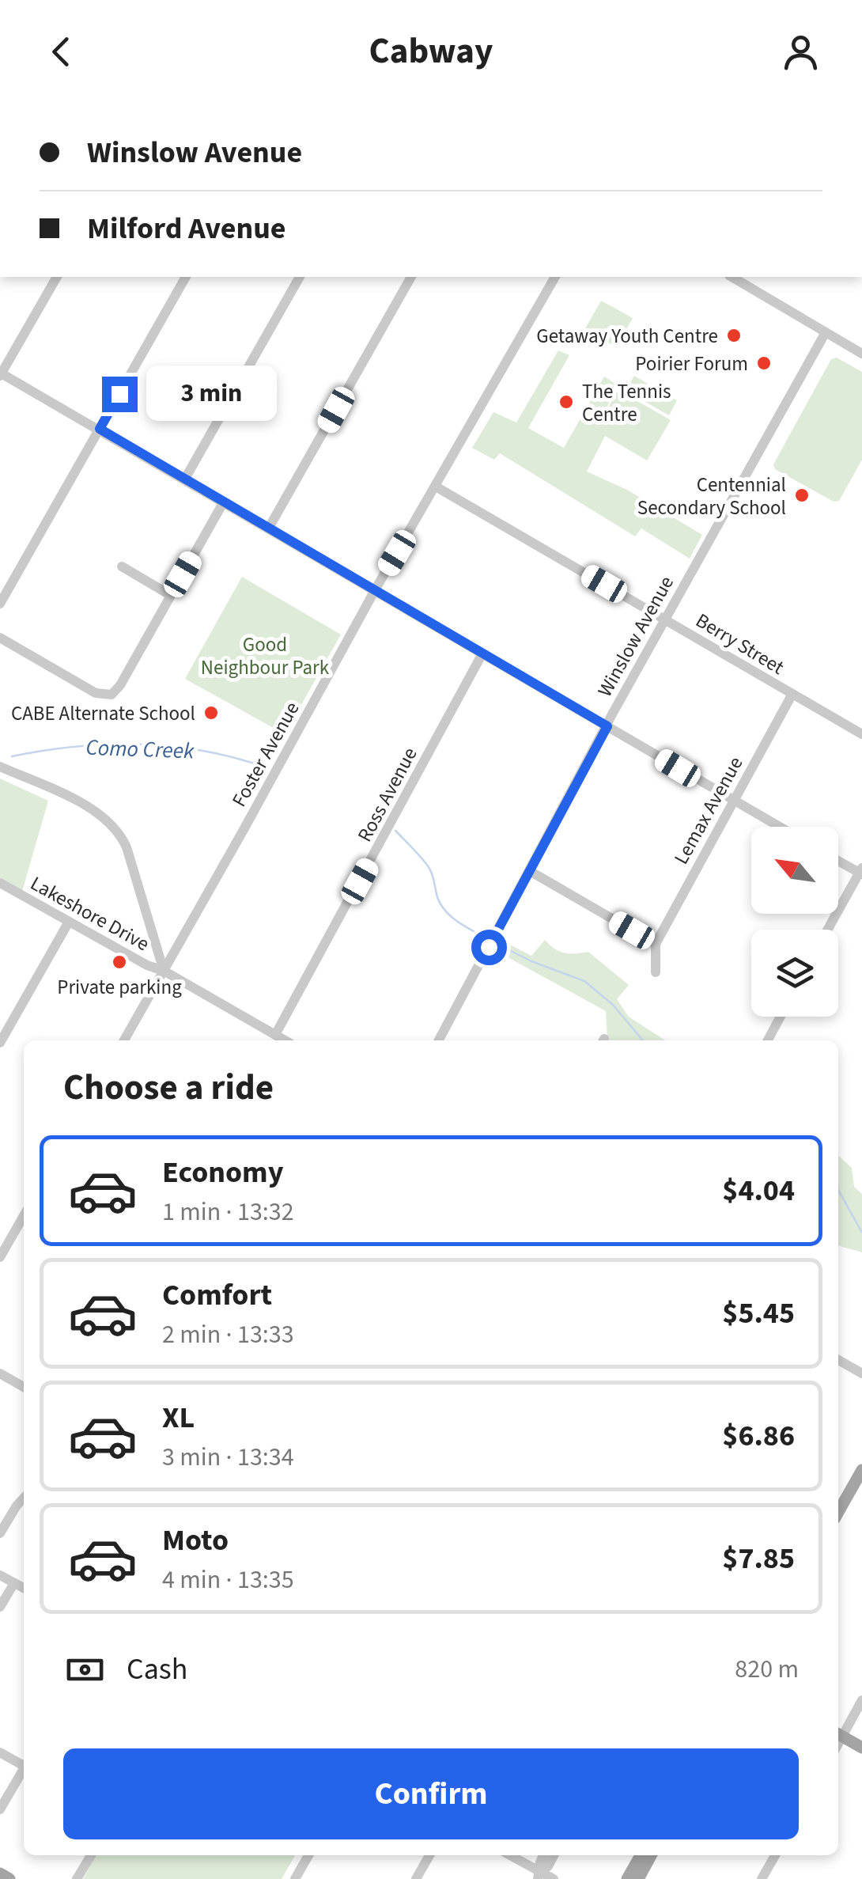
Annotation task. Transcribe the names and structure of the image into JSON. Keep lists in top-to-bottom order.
{
  "streets": {
    "street": [
      "Winslow Avenue",
      "Berry Street",
      "Foster Avenue",
      "Ross Avenue",
      "Lemax Avenue",
      "Lakeshore Drive"
    ]
  },
  "crossings": [
    ["Winslow Avenue", "Berry Street"],
    ["Berry Street", "Foster Avenue"],
    ["Berry Street", "Lemax Avenue"],
    ["Foster Avenue", "Lakeshore Drive"],
    ["Ross Avenue", "Lakeshore Drive"]
  ],
  "water": ["Como Creek"],
  "parks": ["Good Neighbour Park"],
  "places": [
    "Getaway Youth Centre",
    "Poirier Forum",
    "The Tennis Centre",
    "Centennial Secondary School",
    "CABE Alternate School",
    "Private parking"
  ],
  "north": "top left",
  "page": {
    "header": "Cabway",
    "banner": ["Winslow Avenue", "Milford Avenue"],
    "bubble": "3 min",
    "heading": "Choose a ride",
    "list": [
      {
        "name": "Economy",
        "note": "1 min · 13:32",
        "value": "$4.04"
      },
      {
        "name": "Comfort",
        "note": "2 min · 13:33",
        "value": "$5.45"
      },
      {
        "name": "XL",
        "note": "3 min · 13:34",
        "value": "$6.86"
      },
      {
        "name": "Moto",
        "note": "4 min · 13:35",
        "value": "$7.85"
      }
    ],
    "pay": ["Cash", "820 m"],
    "buttons": "Confirm"
  }
}
